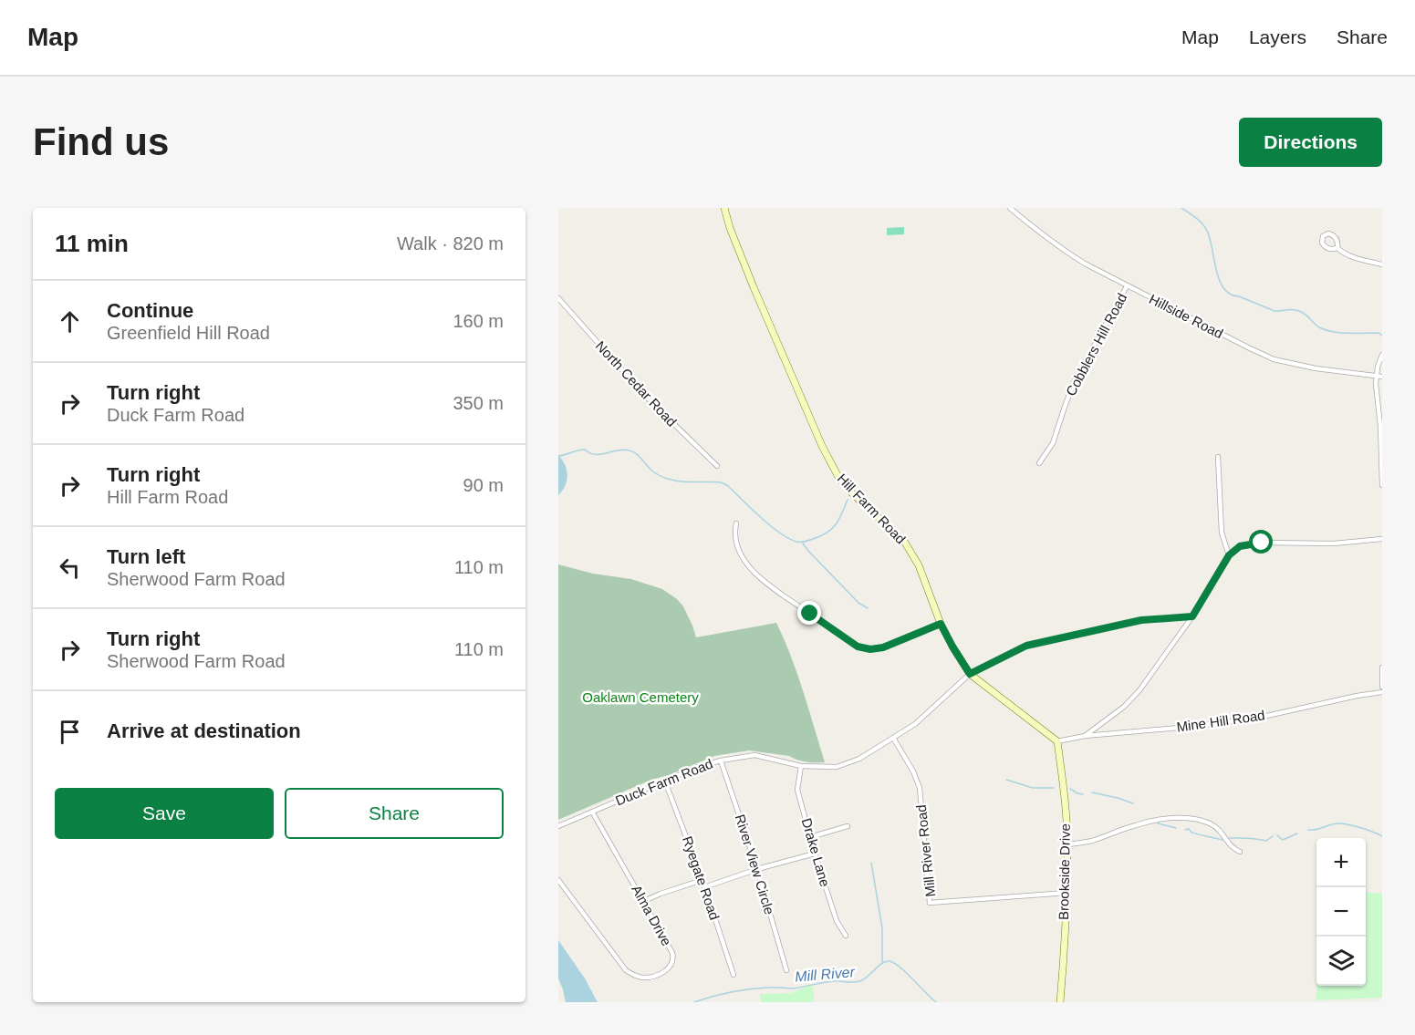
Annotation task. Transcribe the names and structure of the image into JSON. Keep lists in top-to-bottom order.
{
  "streets": {
    "main road": ["Hill Farm Road", "Brookside Drive"],
    "street": [
      "Hillside Road",
      "Cobblers Hill Road",
      "North Cedar Road",
      "Mine Hill Road",
      "Duck Farm Road",
      "Mill River Road",
      "Drake Lane",
      "River View Circle",
      "Ryegate Road",
      "Alma Drive"
    ]
  },
  "crossings": [
    ["Hillside Road", "Cobblers Hill Road"],
    ["Hill Farm Road", "Mine Hill Road"],
    ["Hill Farm Road", "Duck Farm Road"],
    ["Hill Farm Road", "Brookside Drive"],
    ["Mine Hill Road", "Brookside Drive"],
    ["Duck Farm Road", "Mill River Road"],
    ["Duck Farm Road", "Drake Lane"],
    ["Duck Farm Road", "River View Circle"],
    ["Duck Farm Road", "Ryegate Road"],
    ["Duck Farm Road", "Alma Drive"],
    ["Mill River Road", "Brookside Drive"]
  ],
  "water": ["Mill River"],
  "parks": ["Oaklawn Cemetery"],
  "page": {
    "header": "Map",
    "nav": ["Map", "Layers", "Share"],
    "buttons": [
      "Directions",
      ["Save", "Share"]
    ],
    "title": "Find us",
    "heading": ["11 min", "Walk · 820 m"],
    "list": [
      ["Continue", "Greenfield Hill Road", "160 m"],
      ["Turn right", "Duck Farm Road", "350 m"],
      ["Turn right", "Hill Farm Road", "90 m"],
      ["Turn left", "Sherwood Farm Road", "110 m"],
      ["Turn right", "Sherwood Farm Road", "110 m"],
      "Arrive at destination"
    ],
    "map_buttons": ["+", "−"]
  }
}
